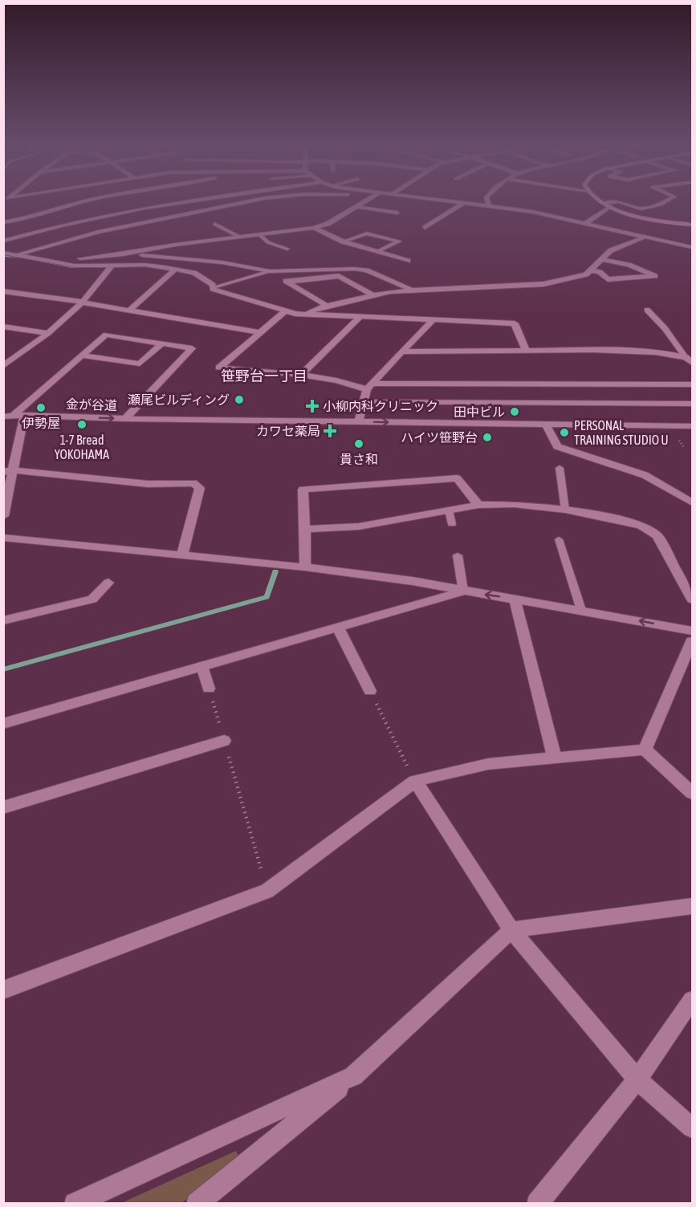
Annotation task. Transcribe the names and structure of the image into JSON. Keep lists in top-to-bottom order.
{
  "streets": {
    "street": ["金が谷道"]
  },
  "districts": ["笹野台一丁目"],
  "places": {
    "other": [
      "瀬尾ビルディング",
      "伊勢屋",
      "田中ビル",
      "1-7 Bread YOKOHAMA",
      "PERSONAL TRAINING STUDIO U",
      "ハイツ笹野台",
      "貴さ和"
    ],
    "health": ["小柳内科クリニック", "カワセ薬局"]
  }
}
